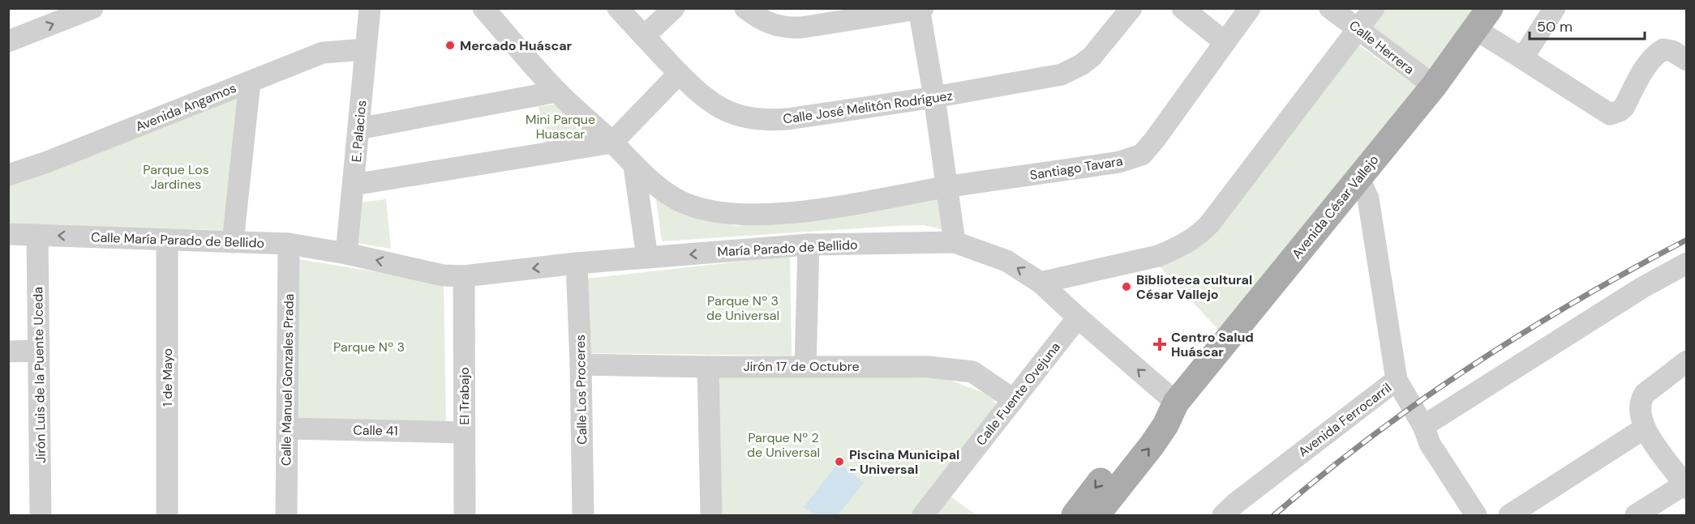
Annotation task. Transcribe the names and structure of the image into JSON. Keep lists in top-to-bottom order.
{
  "streets": {
    "main road": ["Avenida César Vallejo"],
    "street": [
      "Calle Herrera",
      "Avenida Angamos",
      "Calle José Melitón Rodríguez",
      "E. Palacios",
      "Santiago Tavara",
      "Calle María Parado de Bellido",
      "María Parado de Bellido",
      "Jirón 17 de Octubre",
      "Jirón Luis de la Puente Uceda",
      "1 de Mayo",
      "Calle Manuel Gonzales Prada",
      "Calle Los Proceres",
      "Calle Fuente Ovejuna",
      "El Trabajo",
      "Avenida Ferrocarril",
      "Calle 41"
    ]
  },
  "crossings": [
    ["Calle Herrera", "Avenida César Vallejo"],
    ["Avenida Angamos", "E. Palacios"],
    ["E. Palacios", "Calle María Parado de Bellido"],
    ["E. Palacios", "María Parado de Bellido"],
    ["Avenida César Vallejo", "María Parado de Bellido"],
    ["Avenida César Vallejo", "Avenida Ferrocarril"],
    ["Calle María Parado de Bellido", "María Parado de Bellido"],
    ["Calle María Parado de Bellido", "Jirón Luis de la Puente Uceda"],
    ["Calle María Parado de Bellido", "1 de Mayo"],
    ["Calle María Parado de Bellido", "Calle Manuel Gonzales Prada"],
    ["María Parado de Bellido", "Calle Los Proceres"],
    ["María Parado de Bellido", "Calle Fuente Ovejuna"],
    ["María Parado de Bellido", "El Trabajo"],
    ["Jirón 17 de Octubre", "Calle Los Proceres"],
    ["Jirón 17 de Octubre", "Calle Fuente Ovejuna"],
    ["Calle Manuel Gonzales Prada", "Calle 41"],
    ["El Trabajo", "Calle 41"]
  ],
  "one_way": ["Calle María Parado de Bellido"],
  "parks": [
    "Mini Parque Huascar",
    "Parque Los Jardines",
    "Parque Nº 3 de Universal",
    "Parque Nº 3",
    "Parque Nº 2 de Universal"
  ],
  "places": {
    "other": ["Mercado Huáscar", "Biblioteca cultural César Vallejo", "Piscina Municipal - Universal"],
    "health": ["Centro Salud Huáscar"]
  },
  "scale_bar": "50 m"
}
